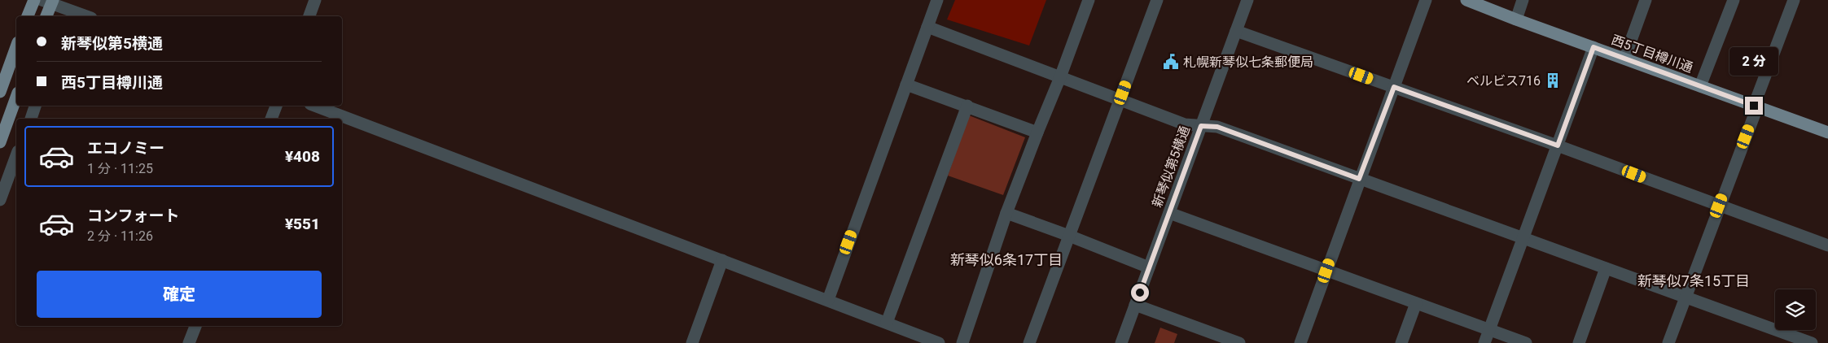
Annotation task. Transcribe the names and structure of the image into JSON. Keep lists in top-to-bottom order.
{
  "streets": {
    "main road": ["西5丁目樽川通"],
    "street": ["新琴似第5横通"]
  },
  "districts": ["新琴似6条17丁目", "新琴似7条15丁目"],
  "places": {
    "public building": ["札幌新琴似七条郵便局"],
    "building": ["ベルビス716"]
  },
  "page": {
    "banner": ["新琴似第5横通", "西5丁目樽川通"],
    "bubble": "2 分",
    "list": [
      {
        "name": "エコノミー",
        "note": "1 分 · 11:25",
        "value": "¥408"
      },
      {
        "name": "コンフォート",
        "note": "2 分 · 11:26",
        "value": "¥551"
      }
    ],
    "buttons": "確定"
  }
}
